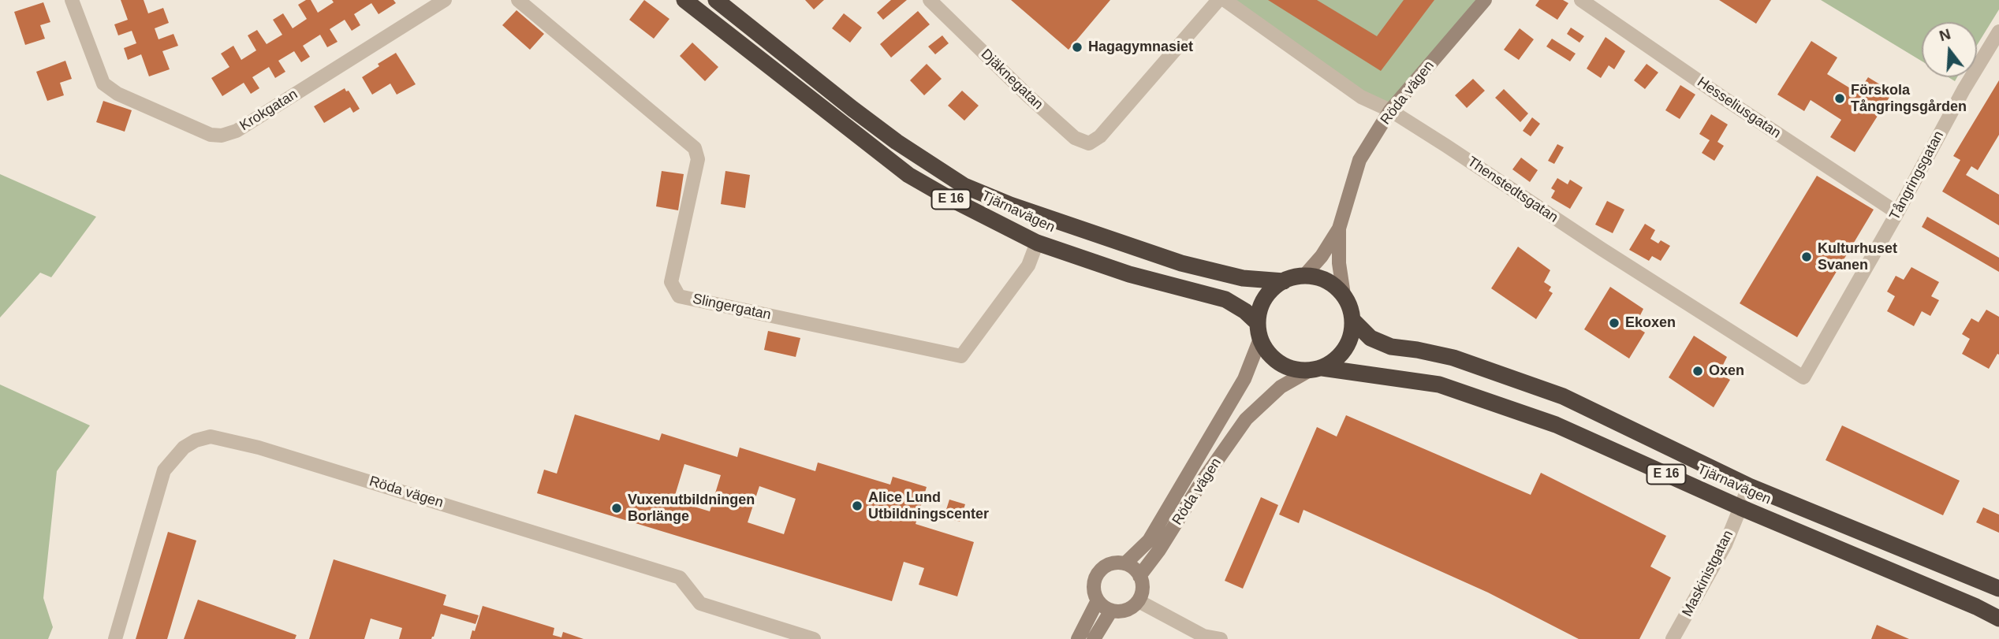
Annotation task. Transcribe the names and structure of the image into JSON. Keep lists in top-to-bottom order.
{
  "streets": {
    "highway": ["E 16", "Tjärnavägen"],
    "street": [
      "Djäknegatan",
      "Röda vägen",
      "Hesseliusgatan",
      "Krokgatan",
      "Tångringsgatan",
      "Thenstedtsgatan",
      "Slingergatan",
      "Maskinistgatan"
    ]
  },
  "crossings": [
    ["Röda vägen", "Thenstedtsgatan"],
    ["Röda vägen", "Tjärnavägen"],
    ["Hesseliusgatan", "Tångringsgatan"],
    ["Tångringsgatan", "Thenstedtsgatan"],
    ["Tjärnavägen", "Slingergatan"],
    ["Tjärnavägen", "Maskinistgatan"]
  ],
  "places": [
    "Hagagymnasiet",
    "Förskola Tångringsgården",
    "Kulturhuset Svanen",
    "Ekoxen",
    "Oxen",
    "Alice Lund Utbildningscenter",
    "Vuxenutbildningen Borlänge"
  ],
  "north": "top"
}
